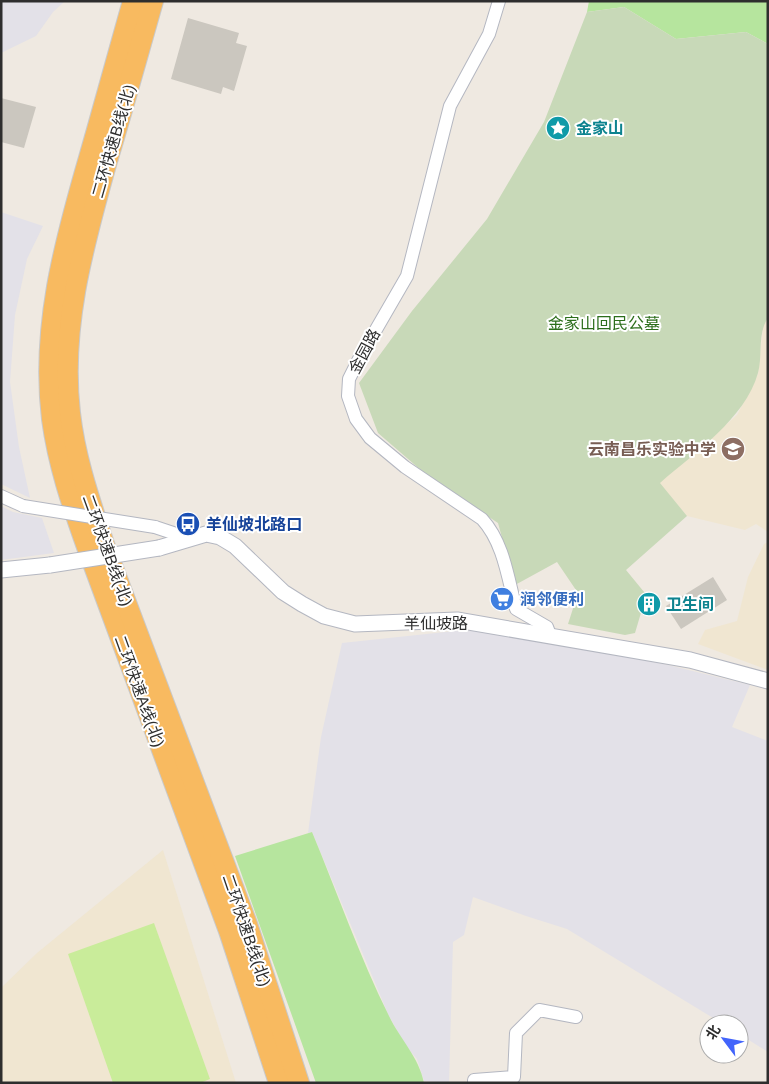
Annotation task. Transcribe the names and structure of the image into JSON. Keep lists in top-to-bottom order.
{
  "streets": {
    "highway": ["二环快速B线(北)", "二环快速A线(北)"],
    "street": ["金园路", "羊仙坡路"]
  },
  "crossings": [
    ["金园路", "羊仙坡路"]
  ],
  "parks": ["金家山回民公墓"],
  "places": {
    "place": ["金家山"],
    "school or university": ["云南昌乐实验中学"],
    "bus stop": ["羊仙坡北路口"],
    "supermarket": ["润邻便利"],
    "building": ["卫生间"]
  },
  "north": "top left"
}
